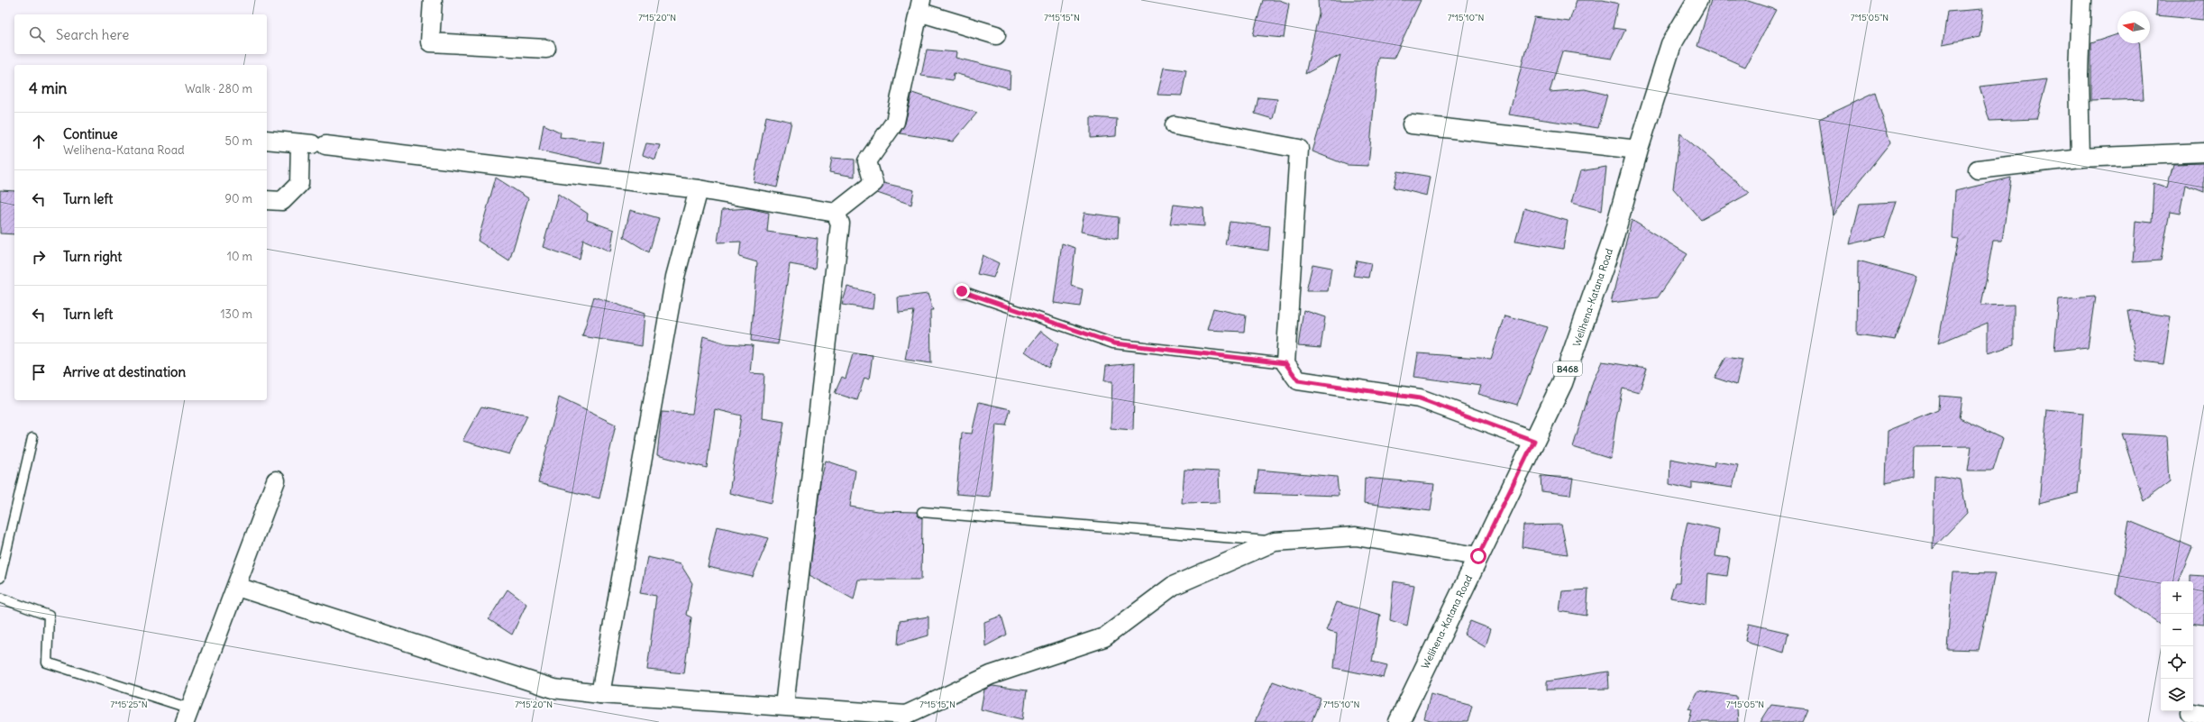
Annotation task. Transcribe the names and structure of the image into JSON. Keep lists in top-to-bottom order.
{
  "streets": {
    "main road": ["Welihena-Katana Road", "B468"]
  },
  "north": "left",
  "page": {
    "search": "Search here",
    "heading": ["4 min", "Walk · 280 m"],
    "list": [
      ["Continue", "Welihena-Katana Road", "50 m"],
      ["Turn left", "90 m"],
      ["Turn right", "10 m"],
      ["Turn left", "130 m"],
      "Arrive at destination"
    ],
    "map_buttons": ["+", "−"]
  },
  "coordinates": [
    "7°15'20\"N",
    "7°15'15\"N",
    "7°15'10\"N",
    "7°15'05\"N",
    "7°15'25\"N"
  ]
}
